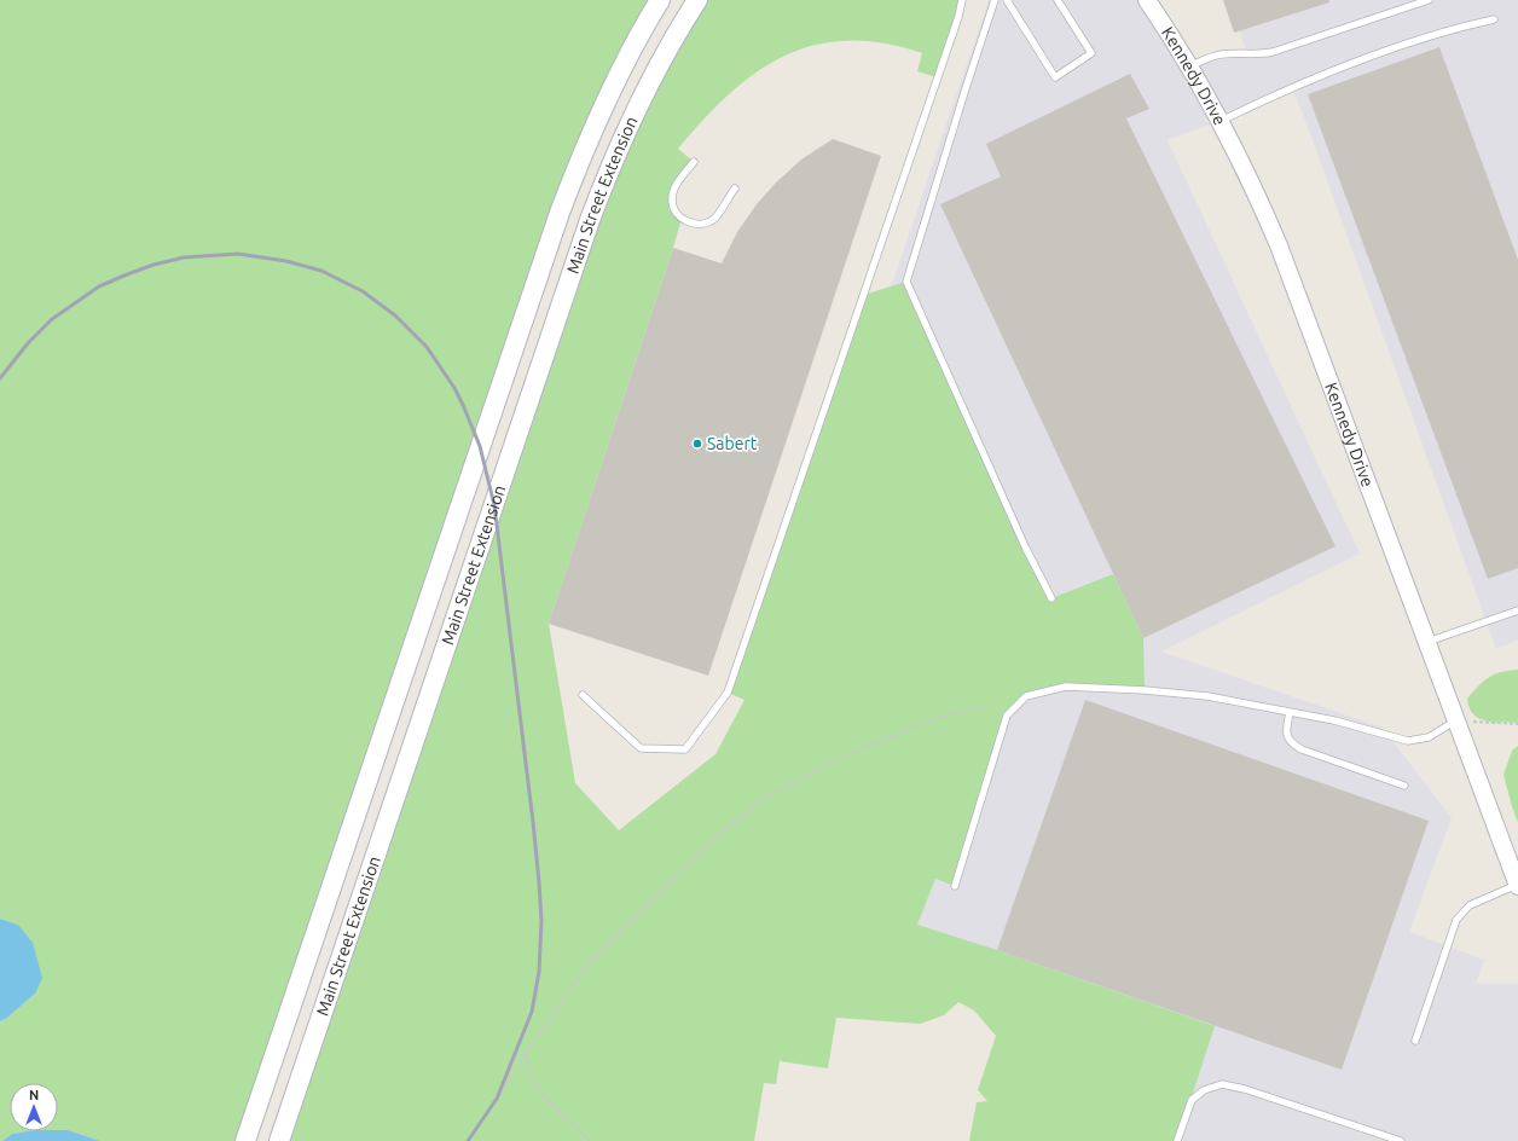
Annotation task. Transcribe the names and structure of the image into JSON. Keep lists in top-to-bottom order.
{
  "streets": {
    "main road": ["Main Street Extension"],
    "street": ["Kennedy Drive"]
  },
  "places": ["Sabert"],
  "north": "top"
}
